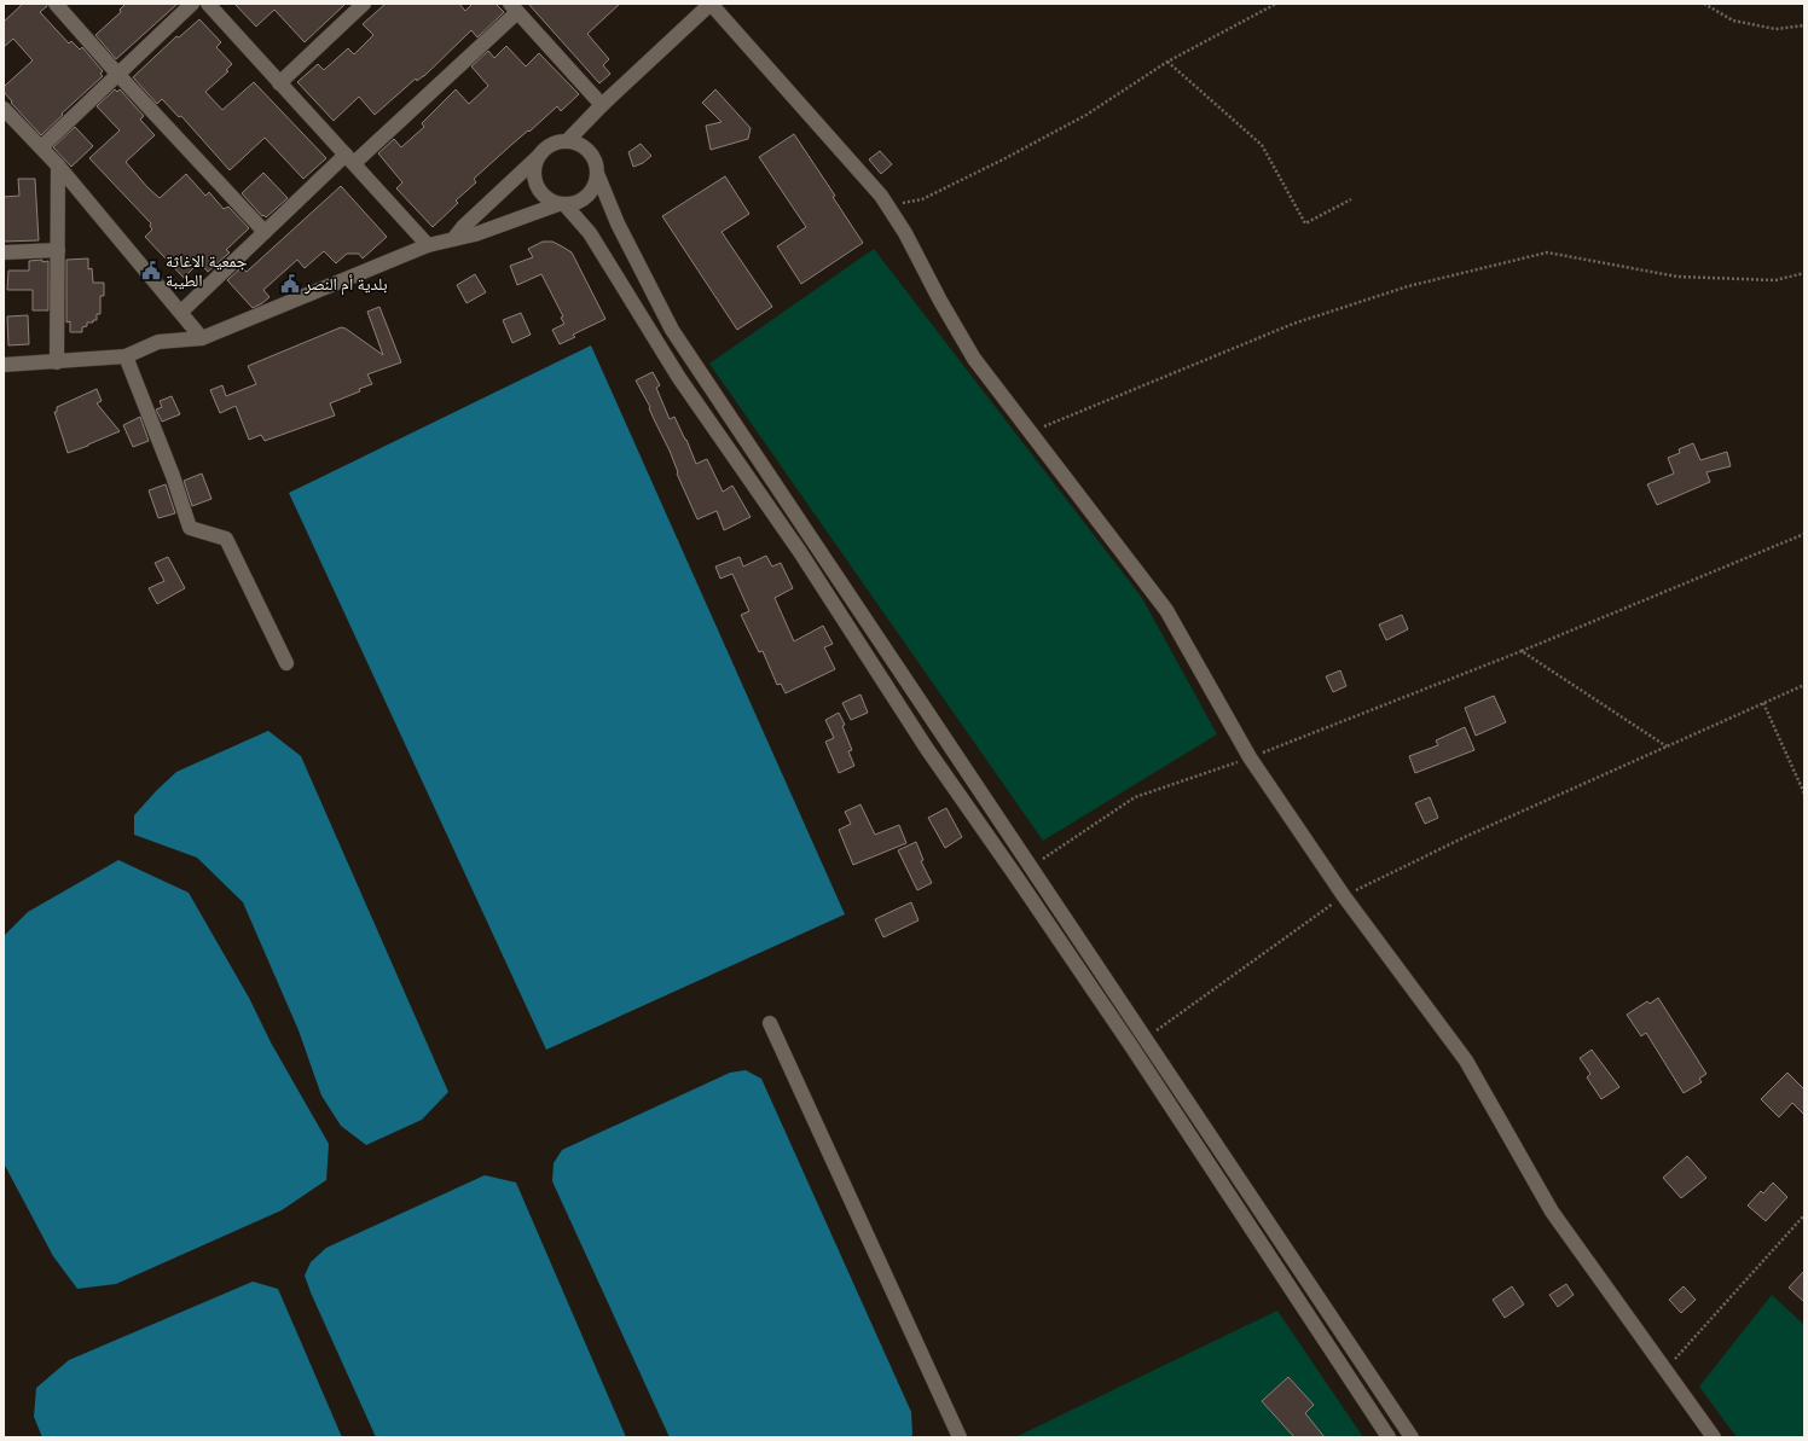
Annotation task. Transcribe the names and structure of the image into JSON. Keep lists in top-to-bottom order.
{
  "places": {
    "public building": ["جمعية الاغاثة الطيبة", "بلدية أم النصر"]
  }
}
